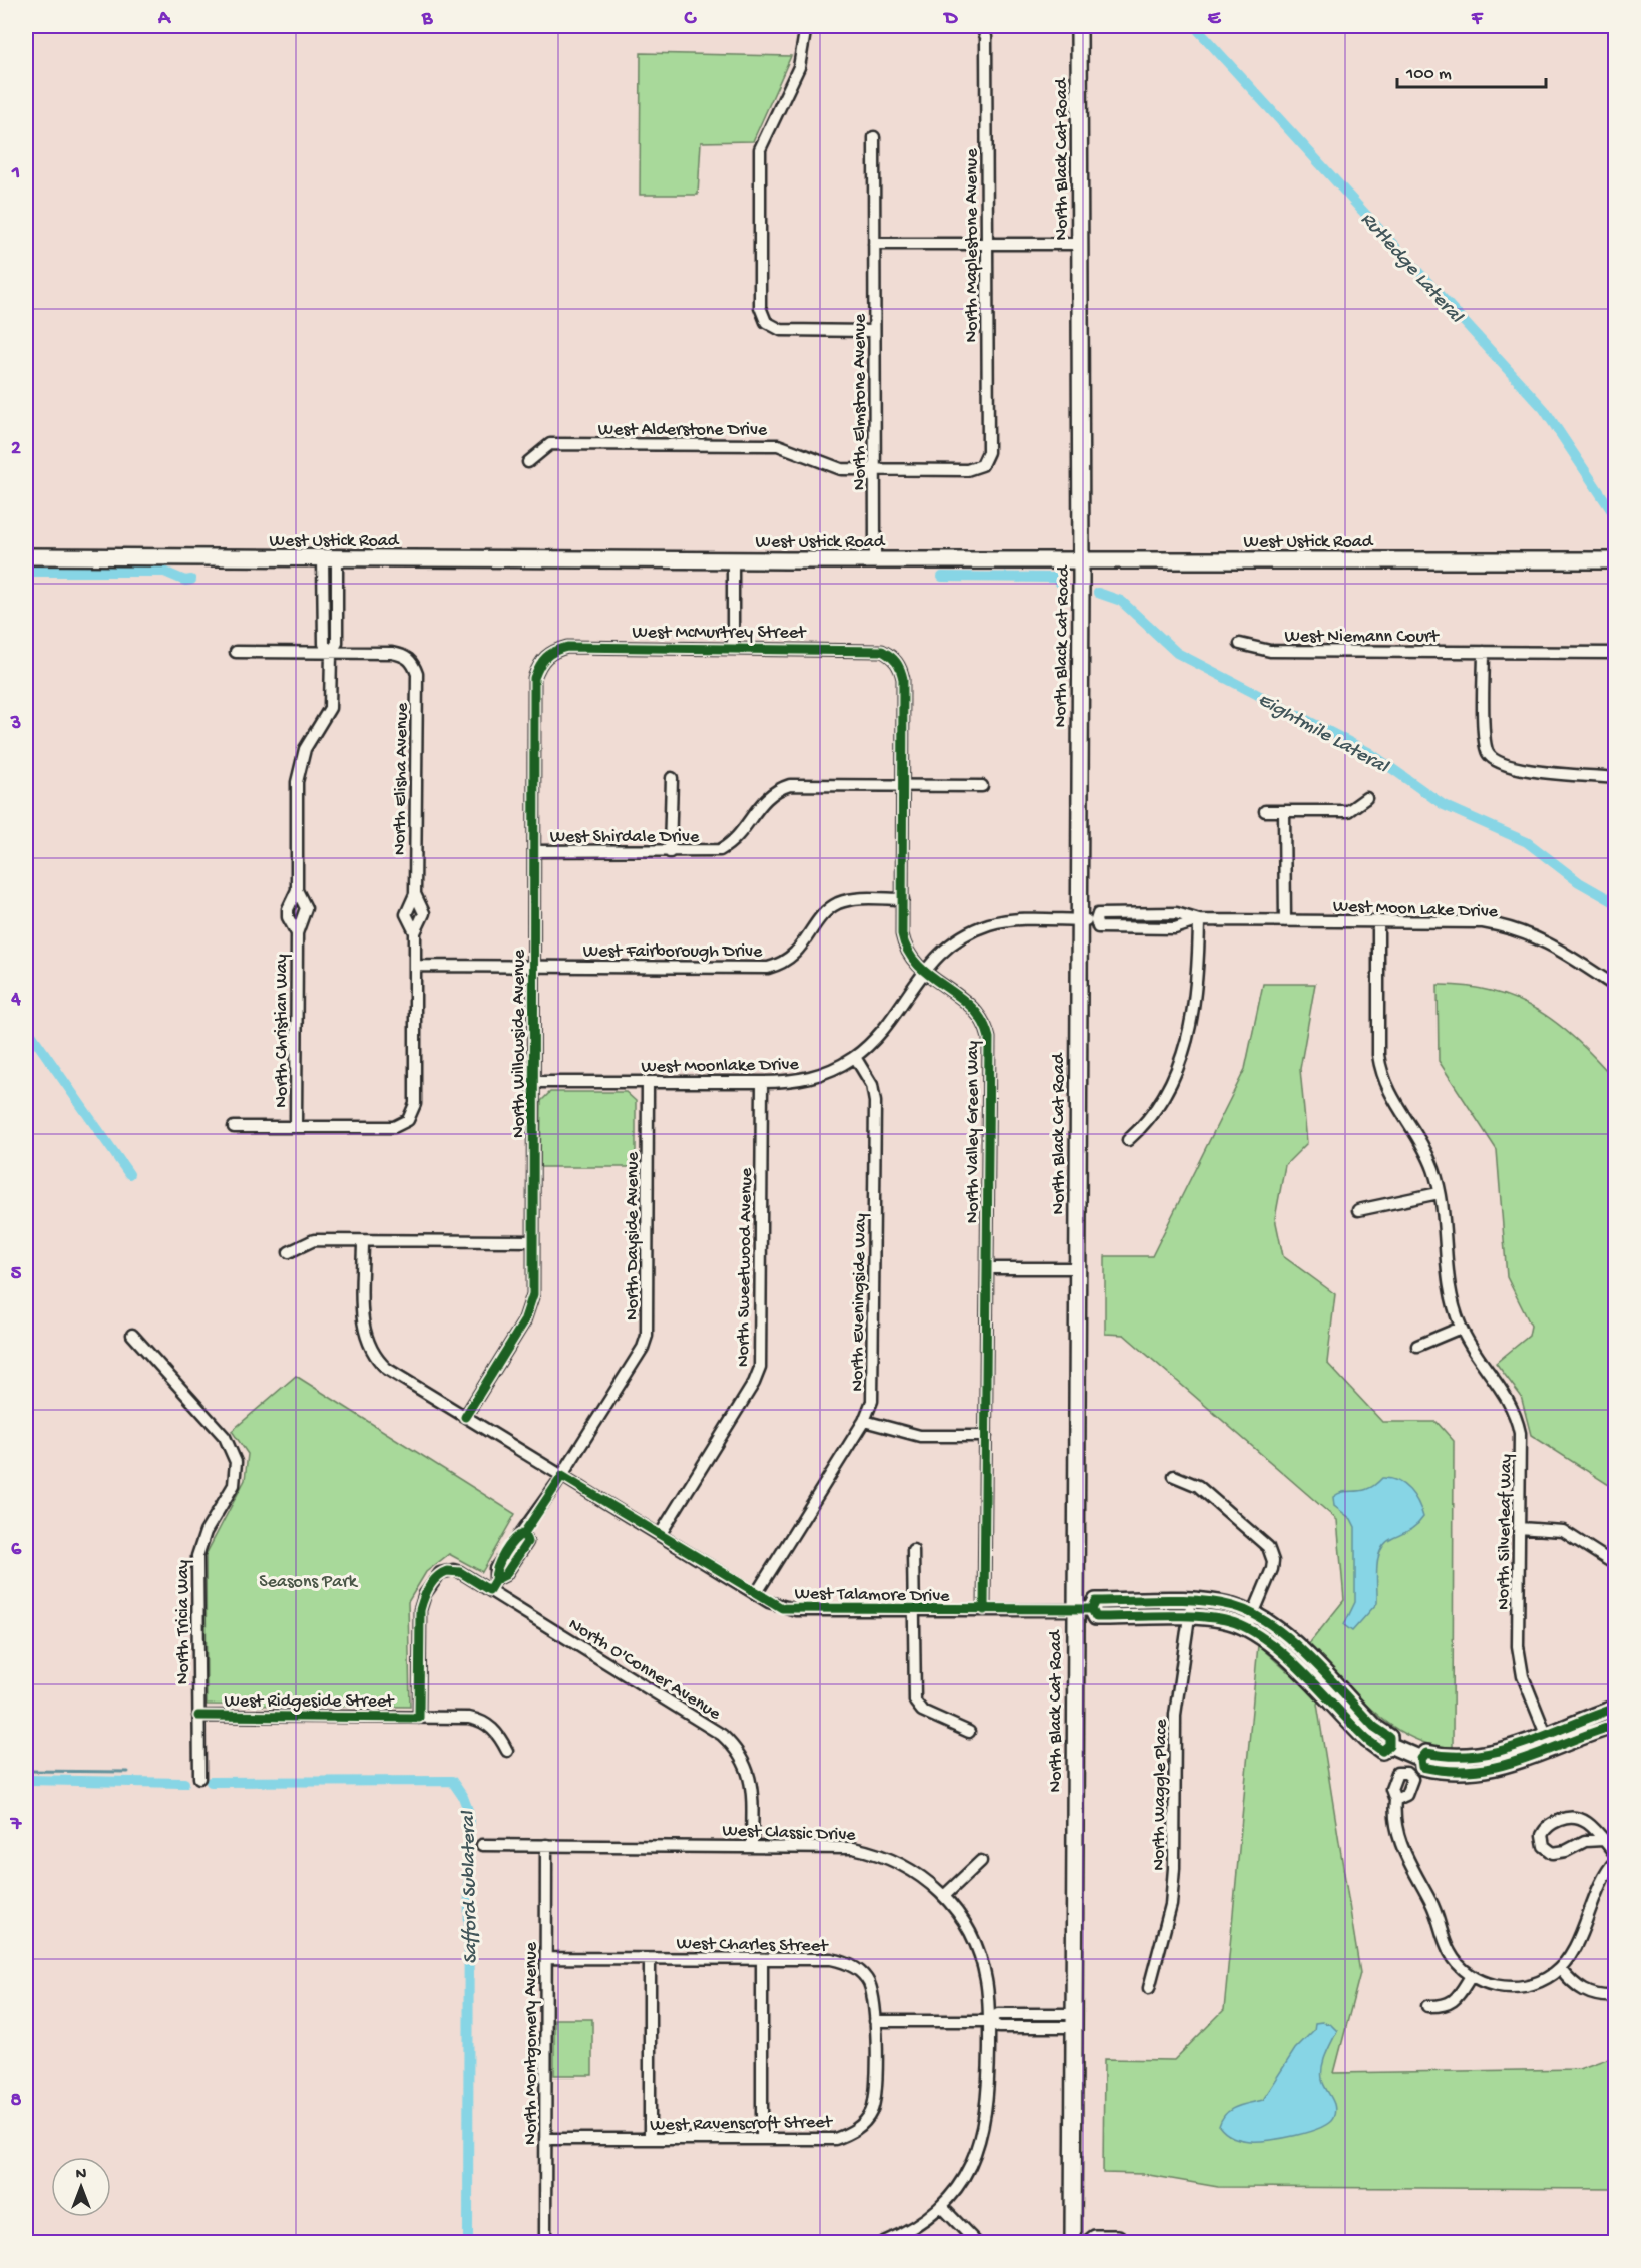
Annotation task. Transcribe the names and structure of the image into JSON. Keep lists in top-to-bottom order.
{
  "streets": {
    "main road": ["North Black Cat Road", "West Ustick Road"],
    "street": [
      "North Maplestone Avenue",
      "North Elmstone Avenue",
      "West Alderstone Drive",
      "West McMurtrey Street",
      "West Niemann Court",
      "North Elisha Avenue",
      "West Shirdale Drive",
      "West Moon Lake Drive",
      "West Fairborough Drive",
      "North Christian Way",
      "North Willowside Avenue",
      "West Moonlake Drive",
      "North Valley Green Way",
      "North Dayside Avenue",
      "North Sweetwood Avenue",
      "North Eveningside Way",
      "North Silverleaf Way",
      "West Talamore Drive",
      "North Tricia Way",
      "North O'Conner Avenue",
      "West Ridgeside Street",
      "North Waggle Place",
      "West Classic Drive",
      "West Charles Street",
      "North Montgomery Avenue",
      "West Ravenscroft Street"
    ]
  },
  "crossings": [
    ["North Black Cat Road", "West Ustick Road"],
    ["North Black Cat Road", "West Moonlake Drive"],
    ["North Black Cat Road", "West Talamore Drive"],
    ["North Maplestone Avenue", "West Alderstone Drive"],
    ["North Elmstone Avenue", "West Alderstone Drive"],
    ["North Elmstone Avenue", "West Ustick Road"],
    ["West Ustick Road", "North Christian Way"],
    ["West McMurtrey Street", "North Willowside Avenue"],
    ["West McMurtrey Street", "North Valley Green Way"],
    ["North Elisha Avenue", "West Fairborough Drive"],
    ["North Elisha Avenue", "North Christian Way"],
    ["West Shirdale Drive", "North Willowside Avenue"],
    ["West Shirdale Drive", "North Valley Green Way"],
    ["West Moon Lake Drive", "West Moonlake Drive"],
    ["West Moon Lake Drive", "North Silverleaf Way"],
    ["West Fairborough Drive", "North Willowside Avenue"],
    ["West Fairborough Drive", "North Valley Green Way"],
    ["North Willowside Avenue", "West Moonlake Drive"],
    ["North Willowside Avenue", "West Talamore Drive"],
    ["West Moonlake Drive", "North Valley Green Way"],
    ["West Moonlake Drive", "North Dayside Avenue"],
    ["West Moonlake Drive", "North Sweetwood Avenue"],
    ["West Moonlake Drive", "North Eveningside Way"],
    ["North Valley Green Way", "West Talamore Drive"],
    ["North Dayside Avenue", "West Talamore Drive"],
    ["North Dayside Avenue", "North O'Conner Avenue"],
    ["North Sweetwood Avenue", "West Talamore Drive"],
    ["North Eveningside Way", "West Talamore Drive"],
    ["North Tricia Way", "West Ridgeside Street"],
    ["North O'Conner Avenue", "West Ridgeside Street"],
    ["North O'Conner Avenue", "West Classic Drive"],
    ["West Classic Drive", "North Montgomery Avenue"],
    ["West Charles Street", "North Montgomery Avenue"],
    ["West Charles Street", "West Ravenscroft Street"],
    ["North Montgomery Avenue", "West Ravenscroft Street"]
  ],
  "water": ["Rutledge Lateral", "Eightmile Lateral", "Safford Sublateral"],
  "parks": ["Seasons Park"],
  "scale_bar": "100 m",
  "north": "top",
  "grid": {
    "columns": [
      "A",
      "B",
      "C",
      "D",
      "E",
      "F"
    ],
    "rows": [
      "1",
      "2",
      "3",
      "4",
      "5",
      "6",
      "7",
      "8"
    ]
  }
}
